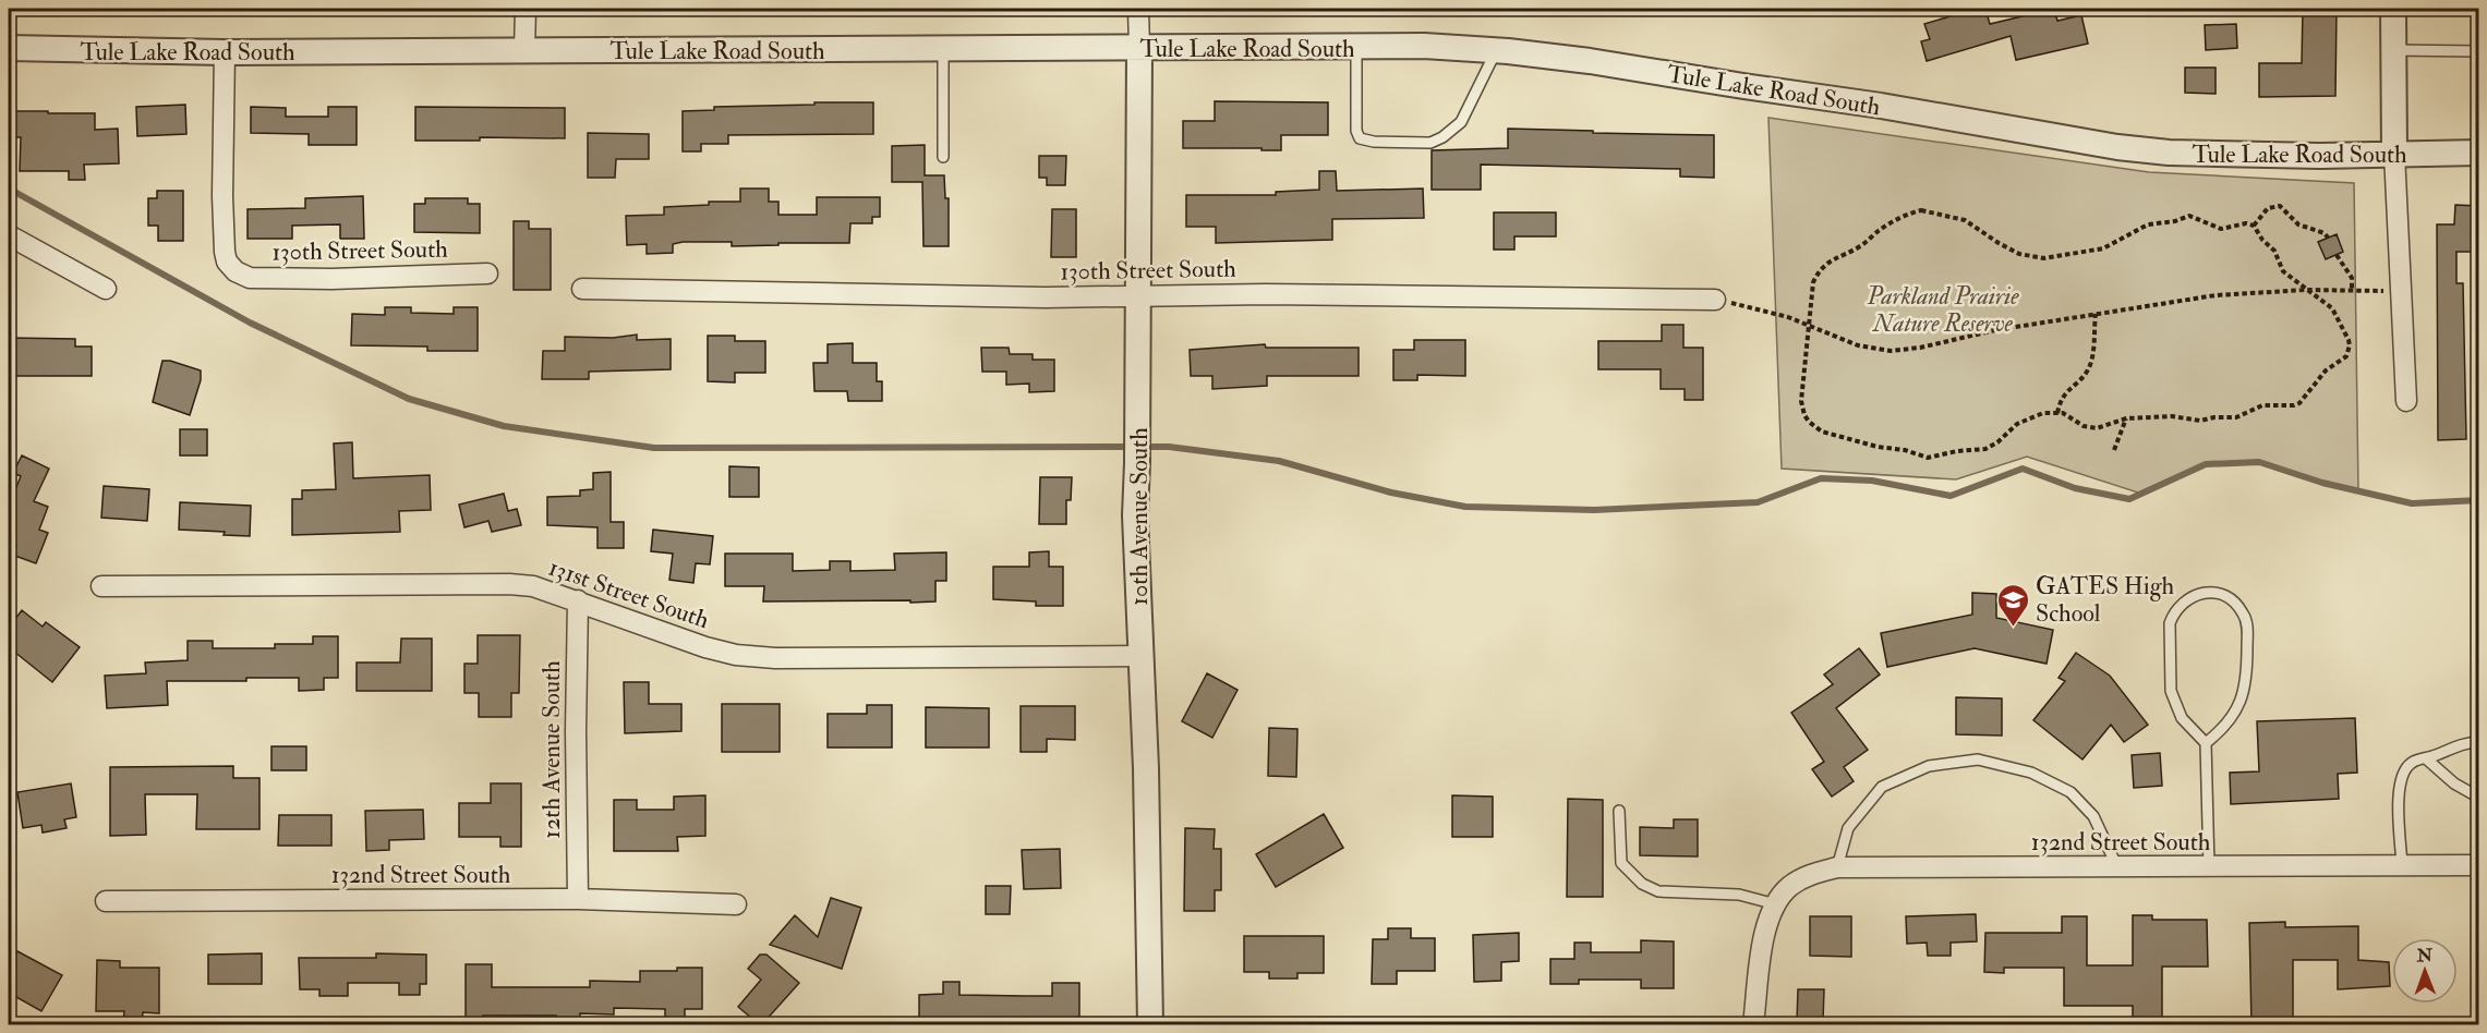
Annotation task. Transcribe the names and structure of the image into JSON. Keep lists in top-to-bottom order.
{
  "streets": {
    "street": [
      "Tule Lake Road South",
      "130th Street South",
      "10th Avenue South",
      "131st Street South",
      "12th Avenue South",
      "132nd Street South"
    ]
  },
  "crossings": [
    ["Tule Lake Road South", "130th Street South"],
    ["Tule Lake Road South", "10th Avenue South"],
    ["130th Street South", "10th Avenue South"],
    ["10th Avenue South", "131st Street South"],
    ["131st Street South", "12th Avenue South"],
    ["12th Avenue South", "132nd Street South"]
  ],
  "parks": ["Parkland Prairie Nature Reserve"],
  "places": {
    "school or university": ["GATES High School"]
  },
  "north": "top"
}
